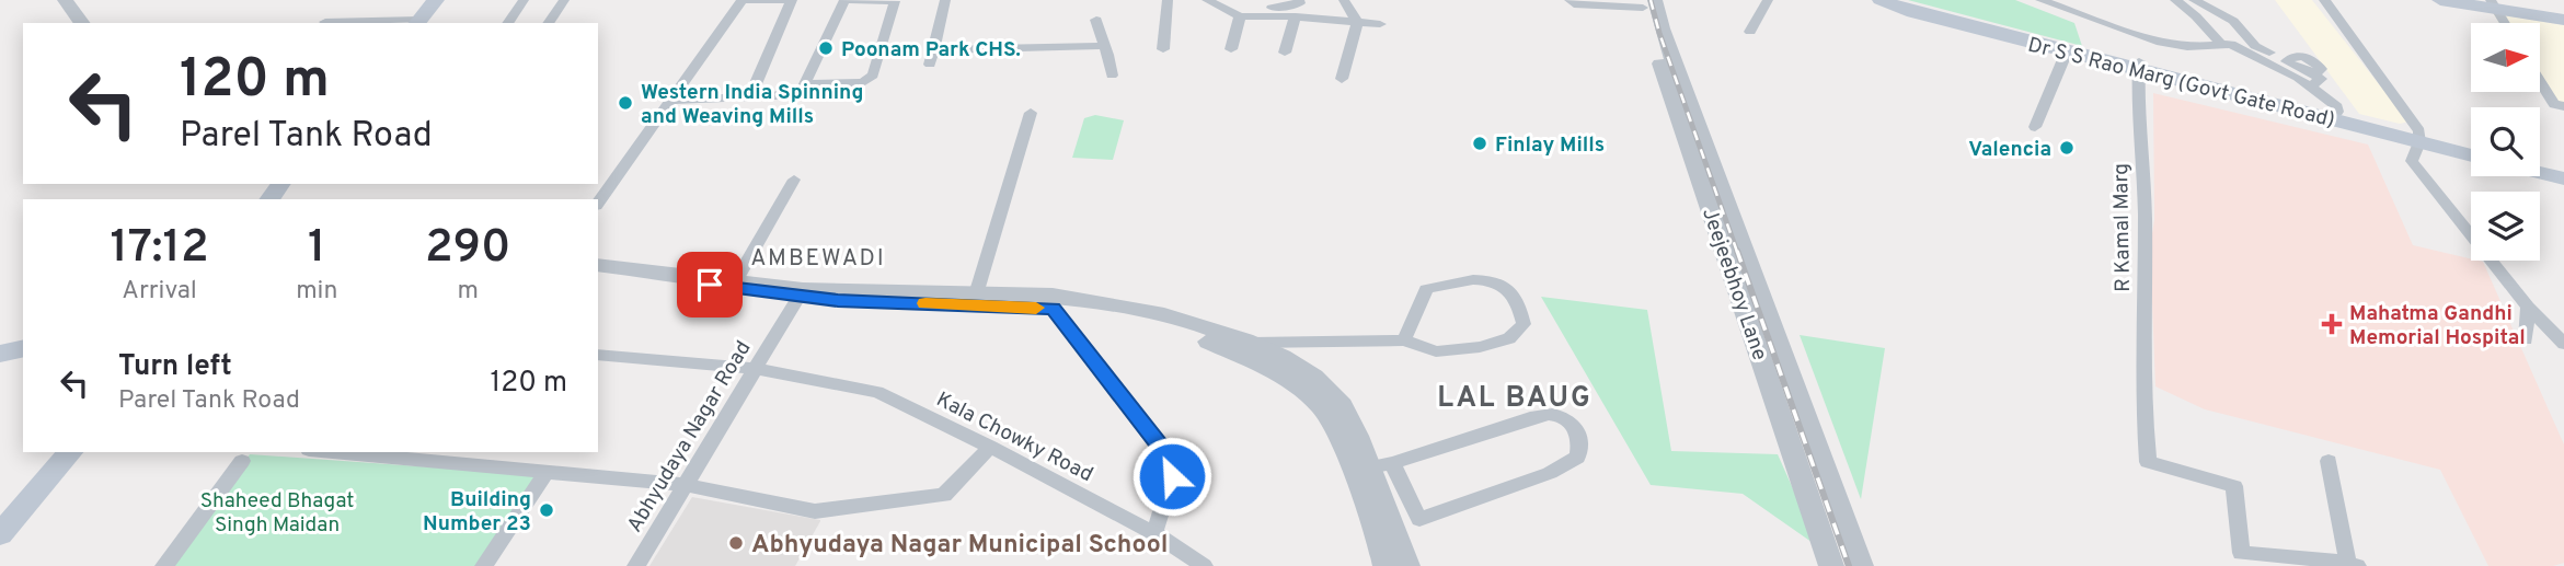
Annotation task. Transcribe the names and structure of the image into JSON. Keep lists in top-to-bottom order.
{
  "streets": {
    "main road": ["Dr S S Rao Marg (Govt Gate Road)"],
    "street": [
      "R Kamal Marg",
      "Jeejeebhoy Lane",
      "Abhyudaya Nagar Road",
      "Kala Chowky Road"
    ]
  },
  "crossings": [
    ["Dr S S Rao Marg (Govt Gate Road)", "R Kamal Marg"],
    ["Abhyudaya Nagar Road", "Kala Chowky Road"]
  ],
  "districts": ["AMBEWADI", "LAL BAUG"],
  "parks": ["Shaheed Bhagat Singh Maidan"],
  "places": {
    "other": [
      "Poonam Park CHS.",
      "Western India Spinning and Weaving Mills",
      "Finlay Mills",
      "Valencia",
      "Building Number 23",
      "Abhyudaya Nagar Municipal School"
    ],
    "health": ["Mahatma Gandhi Memorial Hospital"]
  },
  "north": "right",
  "page": {
    "turn": ["120 m", "Parel Tank Road"],
    "eta": [
      "17:12",
      "Arrival",
      "1",
      "min",
      "290",
      "m"
    ],
    "list": [
      {
        "name": "Turn left",
        "note": "Parel Tank Road",
        "value": "120 m"
      }
    ]
  }
}
